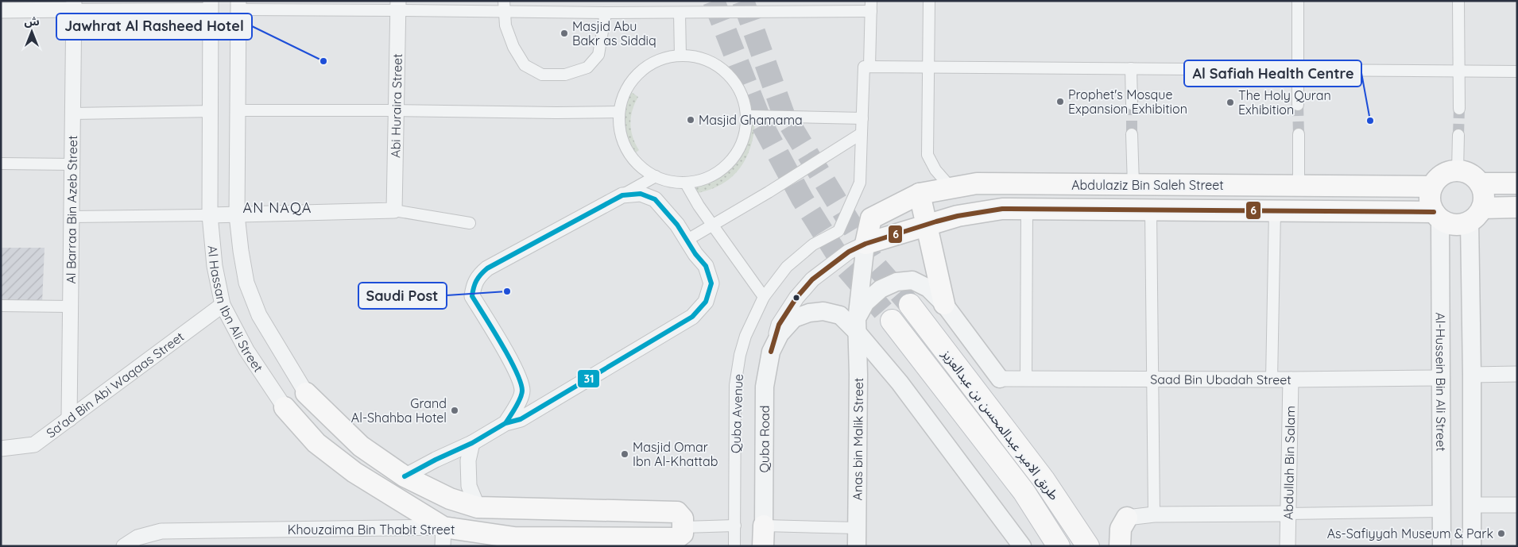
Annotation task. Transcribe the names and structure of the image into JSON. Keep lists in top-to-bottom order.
{
  "streets": {
    "main road": [
      "Abdulaziz Bin Saleh Street",
      "Al Hassan Ibn Ali Street",
      "طريق الامير عبدالمحسن بن عبدالعزيز",
      "Quba Road",
      "Khouzaima Bin Thabit Street"
    ],
    "street": [
      "Abi Huraira Street",
      "Al Barraa Bin Azeb Street",
      "Saad Bin Ubadah Street",
      "Al-Hussein Bin Ali Street",
      "Sa'ad Bin Abi Waqaas Street",
      "Quba Avenue",
      "Anas bin Malik Street",
      "Abdullah Bin Salam"
    ]
  },
  "crossings": [
    ["Abdulaziz Bin Saleh Street", "Al-Hussein Bin Ali Street"],
    ["Abdulaziz Bin Saleh Street", "Anas bin Malik Street"],
    ["Al Barraa Bin Azeb Street", "Sa'ad Bin Abi Waqaas Street"],
    ["Al Hassan Ibn Ali Street", "Sa'ad Bin Abi Waqaas Street"],
    ["Al Hassan Ibn Ali Street", "Khouzaima Bin Thabit Street"],
    ["Saad Bin Ubadah Street", "Al-Hussein Bin Ali Street"],
    ["Saad Bin Ubadah Street", "Abdullah Bin Salam"],
    ["Quba Road", "Anas bin Malik Street"]
  ],
  "districts": ["AN NAQA"],
  "places": [
    "Masjid Abu Bakr as Siddiq",
    "Jawhrat Al Rasheed Hotel",
    "Prophet's Mosque Expansion Exhibition",
    "The Holy Quran Exhibition",
    "Masjid Ghamama",
    "Al Safiah Health Centre",
    "Saudi Post",
    "Grand Al-Shahba Hotel",
    "Masjid Omar Ibn Al-Khattab",
    "As-Safiyyah Museum & Park"
  ],
  "lines": ["transit line 31", "transit line 6"],
  "north": "top"
}
